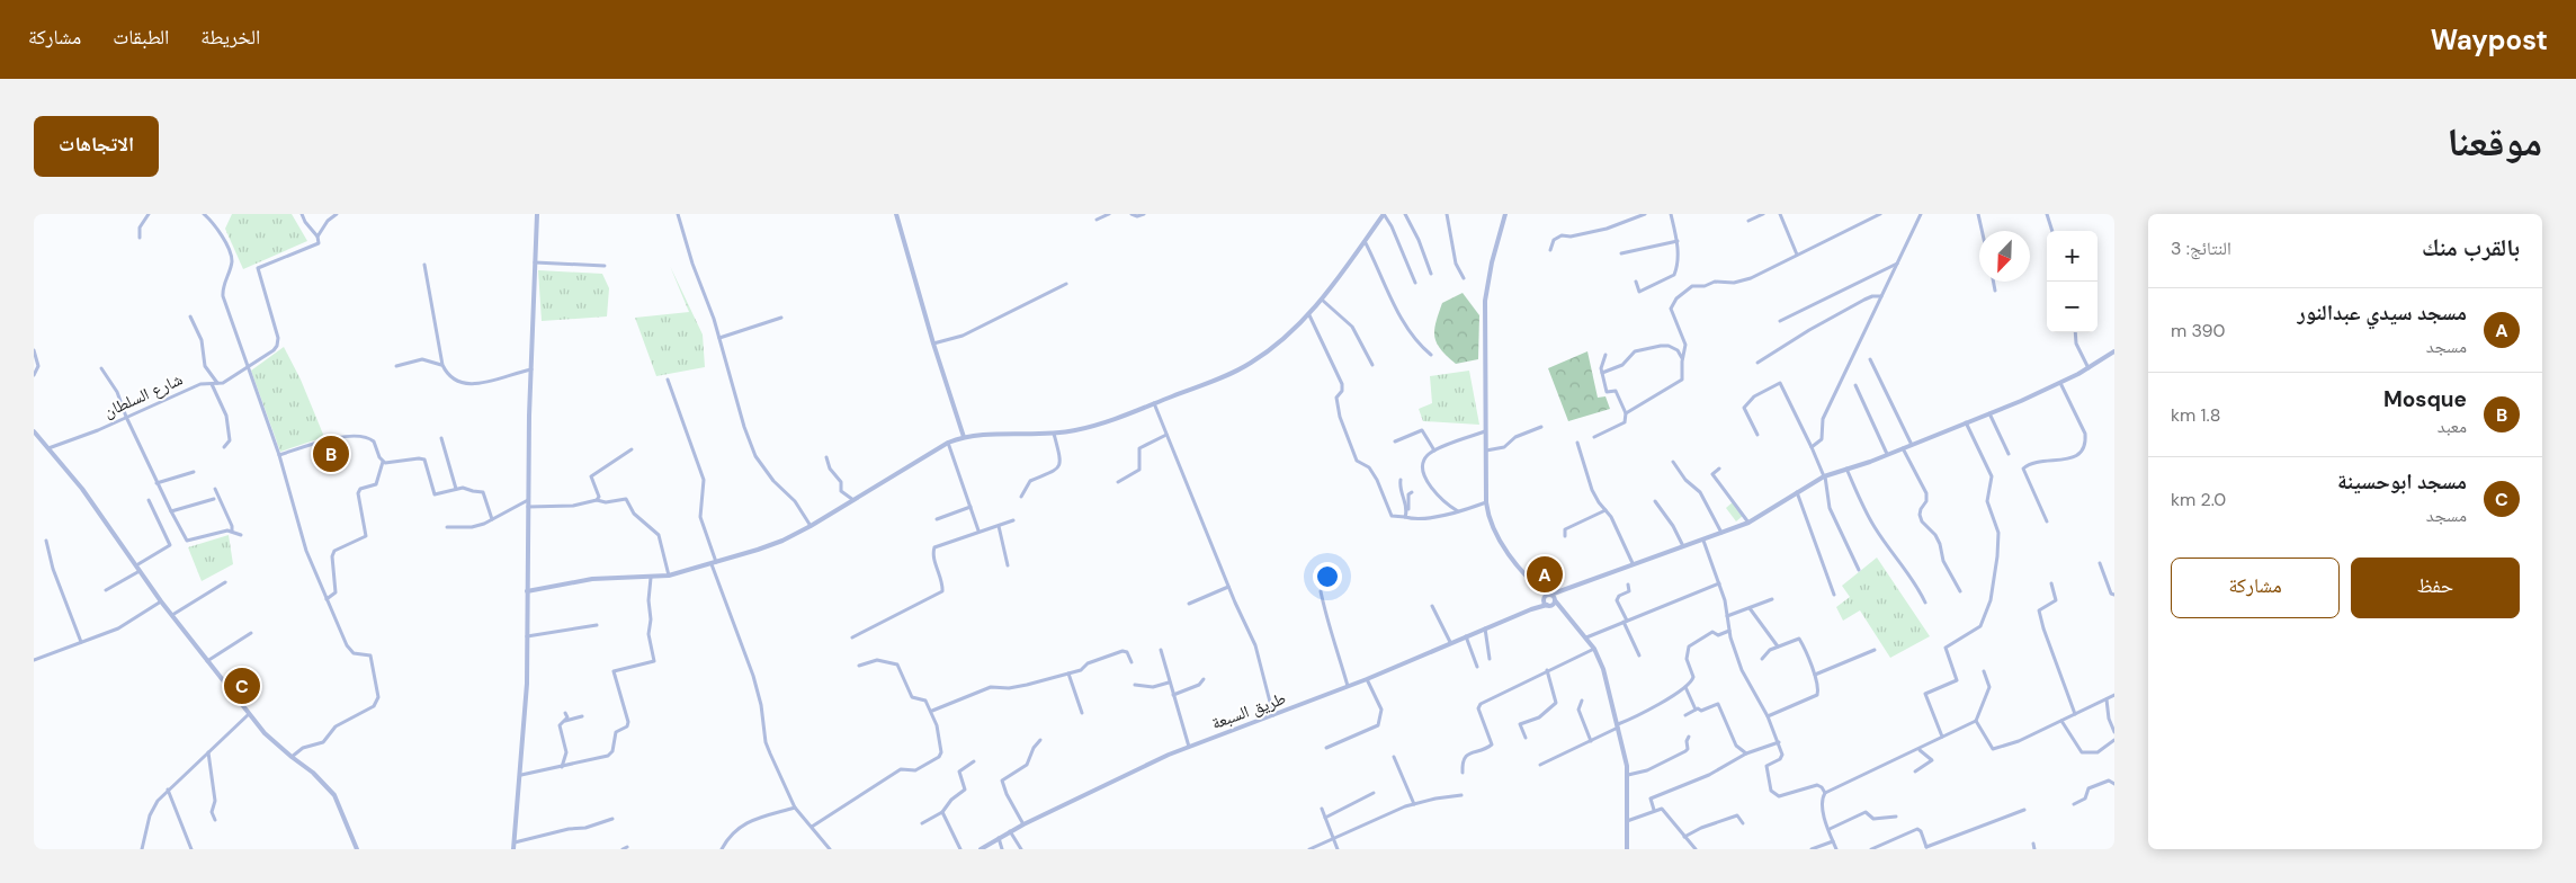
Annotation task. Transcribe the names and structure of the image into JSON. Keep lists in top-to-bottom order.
{
  "streets": {
    "street": ["شارع السلطان", "طريق السبعة"]
  },
  "north": "bottom left",
  "page": {
    "header": "Waypost",
    "nav": ["الخريطة", "الطبقات", "مشاركة"],
    "title": "موقعنا",
    "buttons": [
      "الاتجاهات",
      ["حفظ", "مشاركة"]
    ],
    "heading": ["بالقرب منك", "النتائج: 3"],
    "map_buttons": ["+", "−"],
    "list": [
      {
        "mark": "A",
        "name": "مسجد سيدي عبدالنور",
        "note": "مسجد",
        "value": "390 m"
      },
      {
        "mark": "B",
        "name": "Mosque",
        "note": "معبد",
        "value": "1.8 km"
      },
      {
        "mark": "C",
        "name": "مسجد ابوحسينة",
        "note": "مسجد",
        "value": "2.0 km"
      }
    ],
    "pins": ["B", "A", "C"]
  }
}
